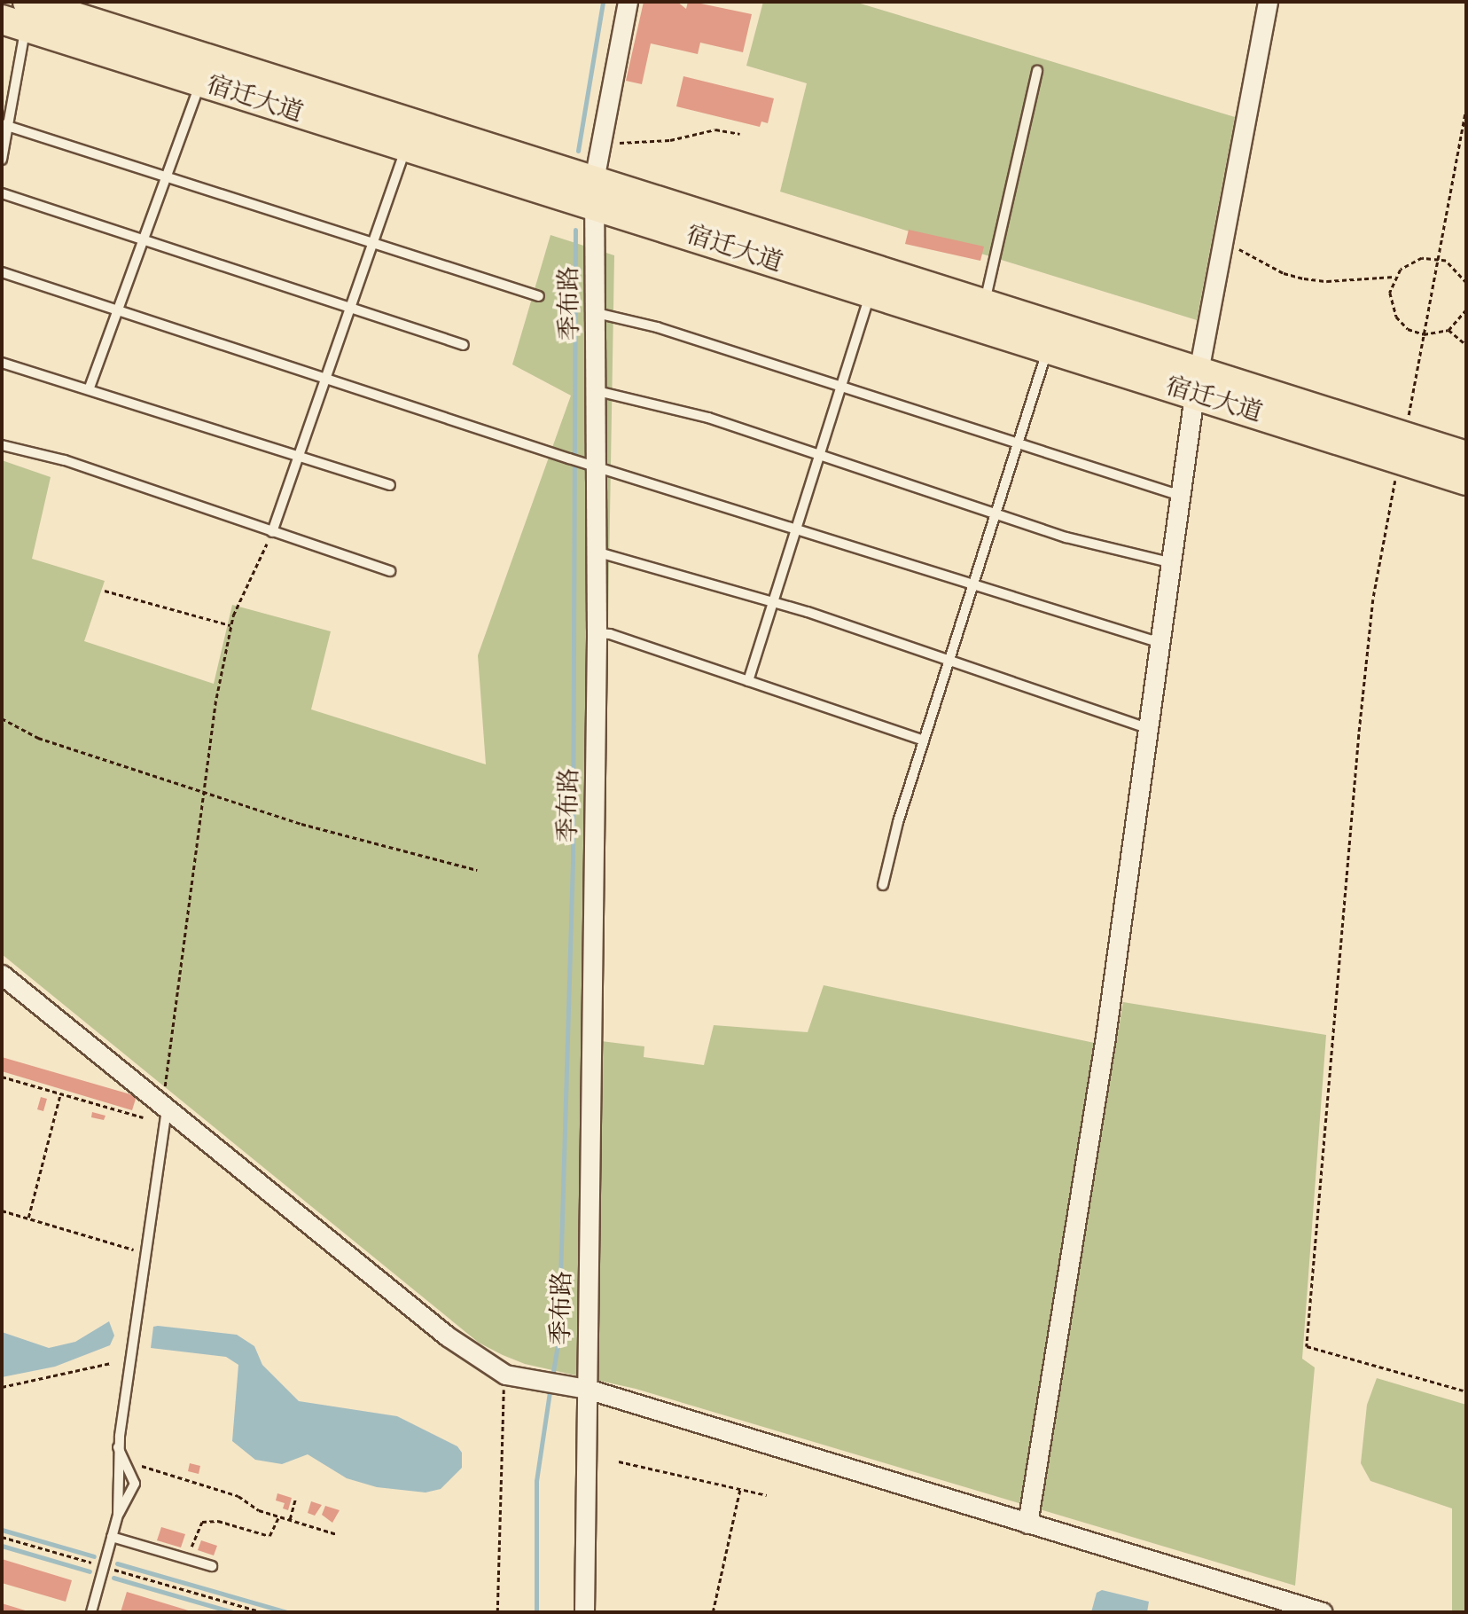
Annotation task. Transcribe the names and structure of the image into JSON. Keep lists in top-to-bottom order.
{
  "streets": {
    "main road": ["宿迁大道"],
    "street": ["季布路"]
  },
  "crossings": [
    ["宿迁大道", "季布路"]
  ]
}
